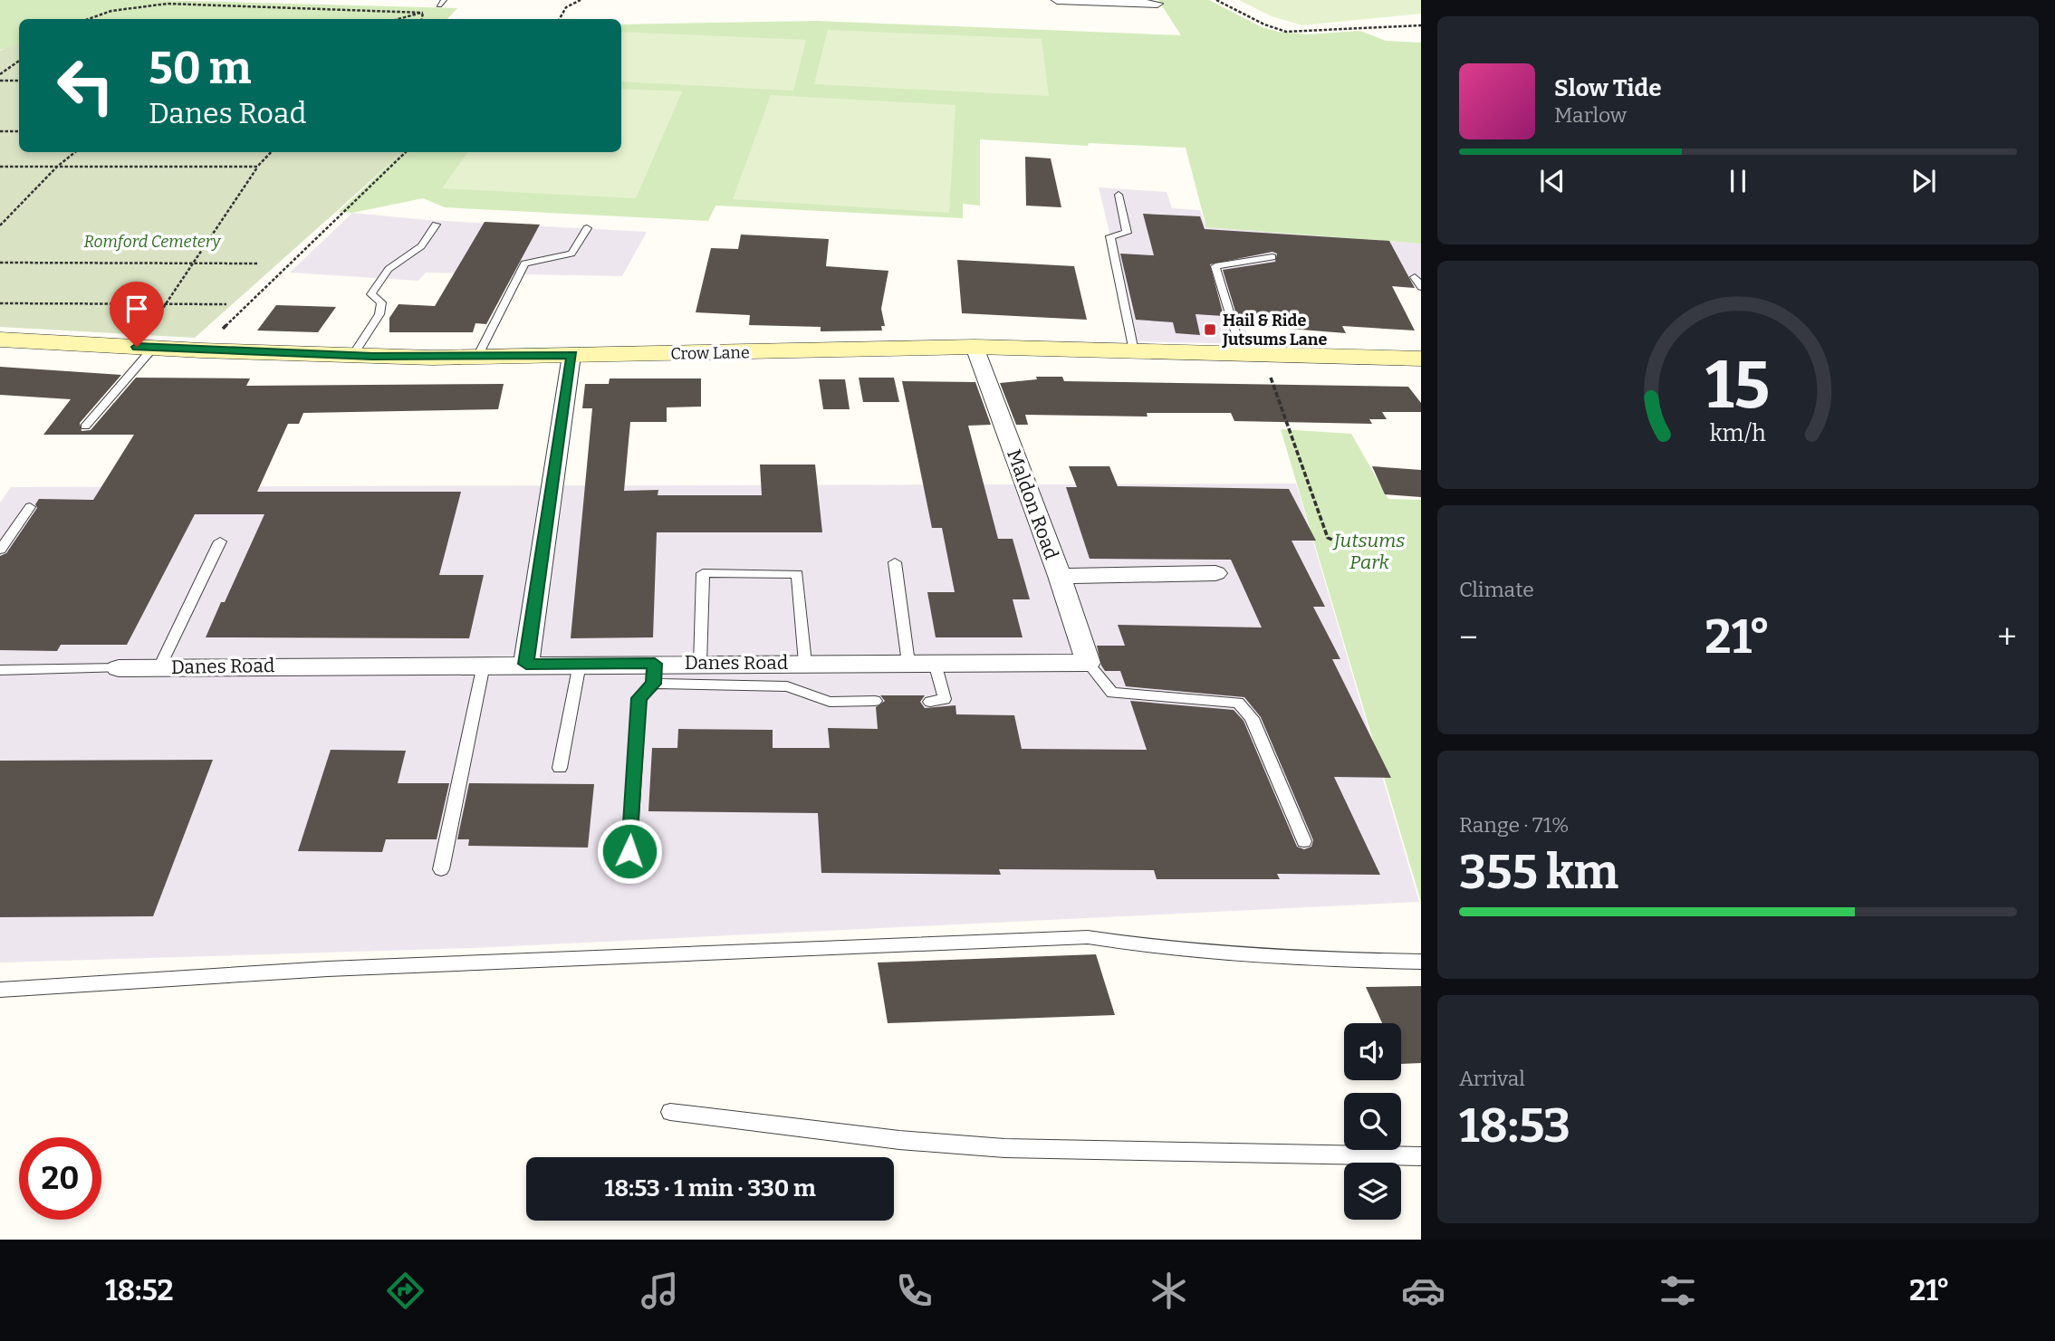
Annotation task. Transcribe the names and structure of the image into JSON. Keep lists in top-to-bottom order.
{
  "streets": {
    "street": ["Crow Lane", "Maldon Road", "Danes Road"]
  },
  "crossings": [
    ["Crow Lane", "Maldon Road"],
    ["Maldon Road", "Danes Road"]
  ],
  "parks": ["Romford Cemetery", "Jutsums Park"],
  "places": {
    "transit": ["Hail & Ride Jutsums Lane"]
  },
  "page": {
    "turn": ["50 m", "Danes Road"],
    "song": ["Slow Tide", "Marlow"],
    "tile": [
      "Climate",
      ["Range · 71%", "355 km"],
      ["Arrival", "18:53"]
    ],
    "heat": ["−", "21°", "+"],
    "limit": "20",
    "trip": "18:53 · 1 min · 330 m",
    "tabs": ["18:52", "21°"],
    "gauge": ["15", "km/h"]
  }
}
